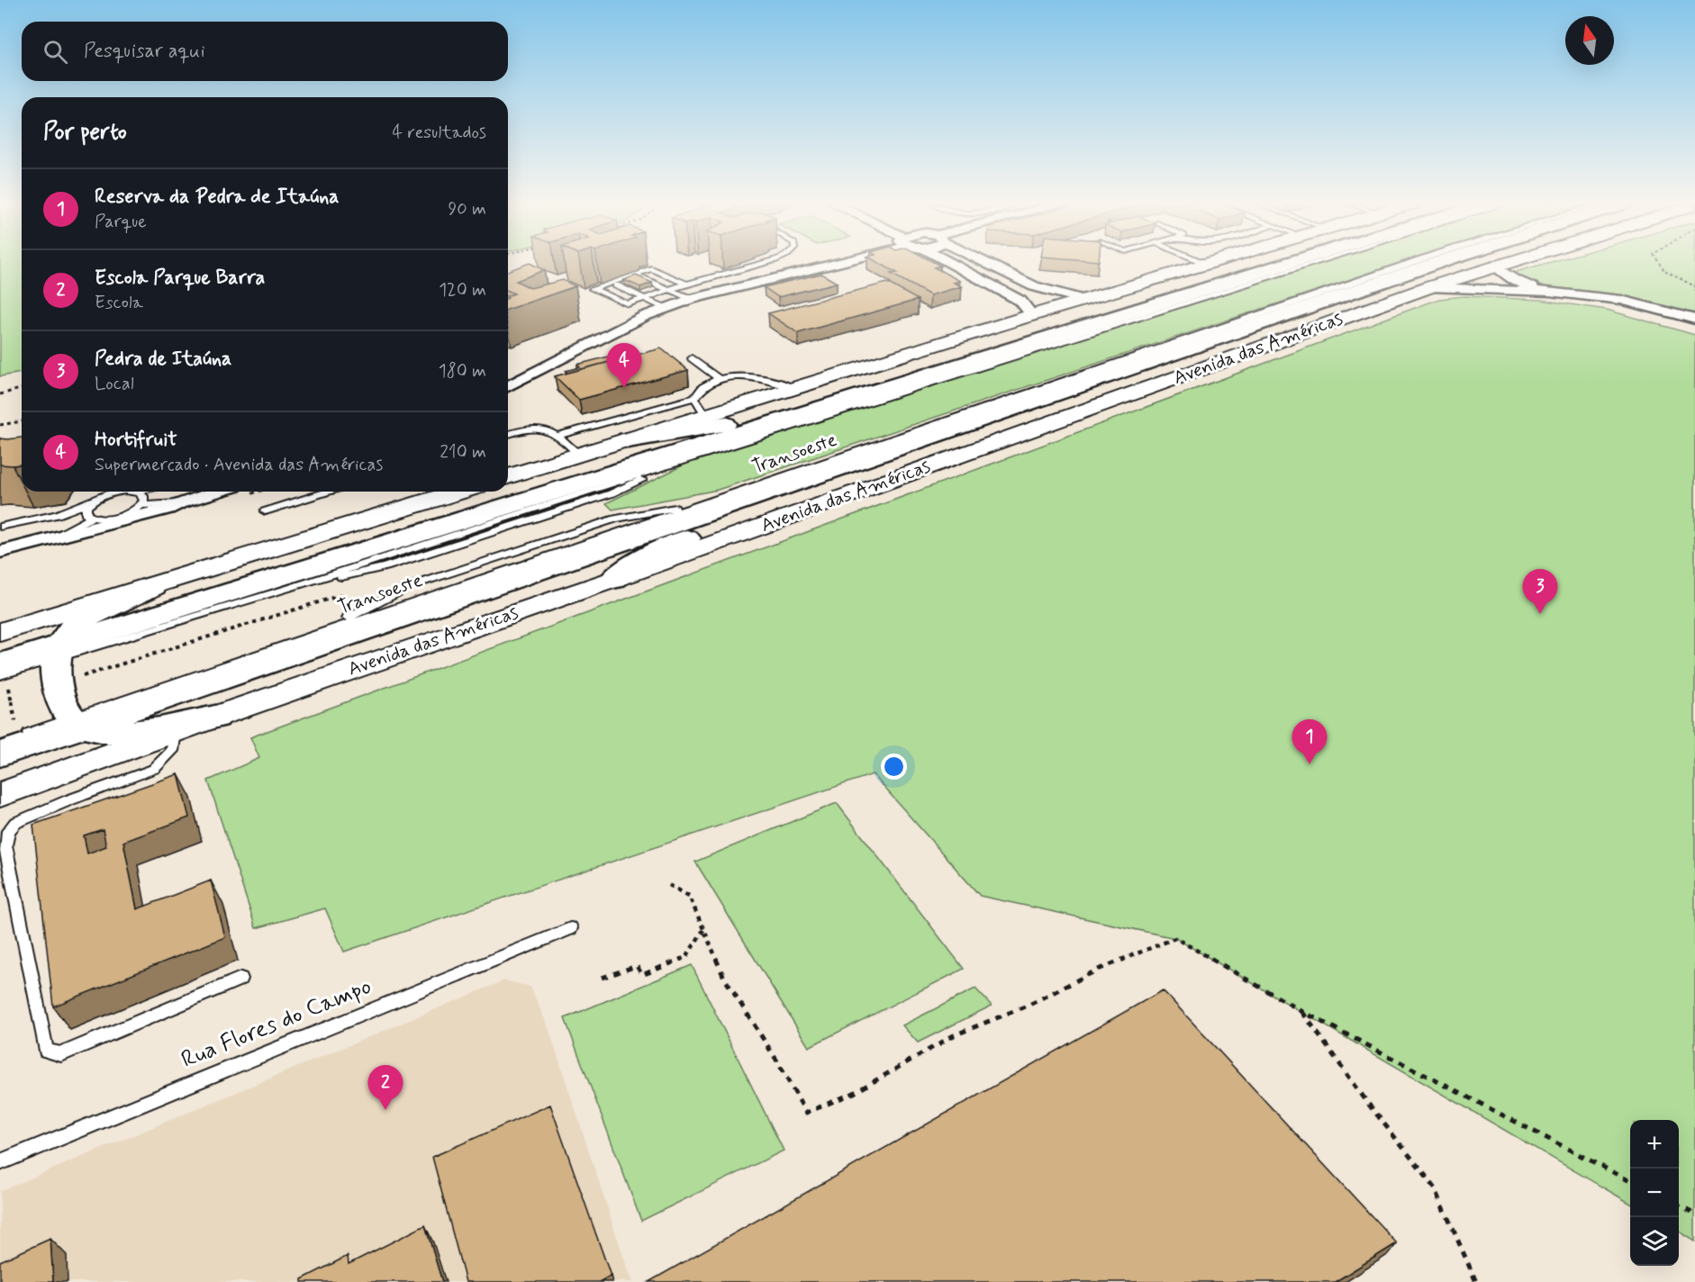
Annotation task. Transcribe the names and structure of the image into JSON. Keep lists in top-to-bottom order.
{
  "streets": {
    "highway": ["Avenida das Américas"],
    "lane": ["Transoeste", "Rua Flores do Campo"]
  },
  "crossings": [
    ["Avenida das Américas", "Transoeste"]
  ],
  "north": "top",
  "page": {
    "search": "Pesquisar aqui",
    "heading": ["Por perto", "4 resultados"],
    "list": [
      {
        "mark": "1",
        "name": "Reserva da Pedra de Itaúna",
        "note": "Parque",
        "value": "90 m"
      },
      {
        "mark": "2",
        "name": "Escola Parque Barra",
        "note": "Escola",
        "value": "120 m"
      },
      {
        "mark": "3",
        "name": "Pedra de Itaúna",
        "note": "Local",
        "value": "180 m"
      },
      {
        "mark": "4",
        "name": "Hortifruit",
        "note": "Supermercado · Avenida das Américas",
        "value": "210 m"
      }
    ],
    "pins": [
      "4",
      "3",
      "1",
      "2"
    ],
    "map_buttons": ["+", "−"]
  }
}
